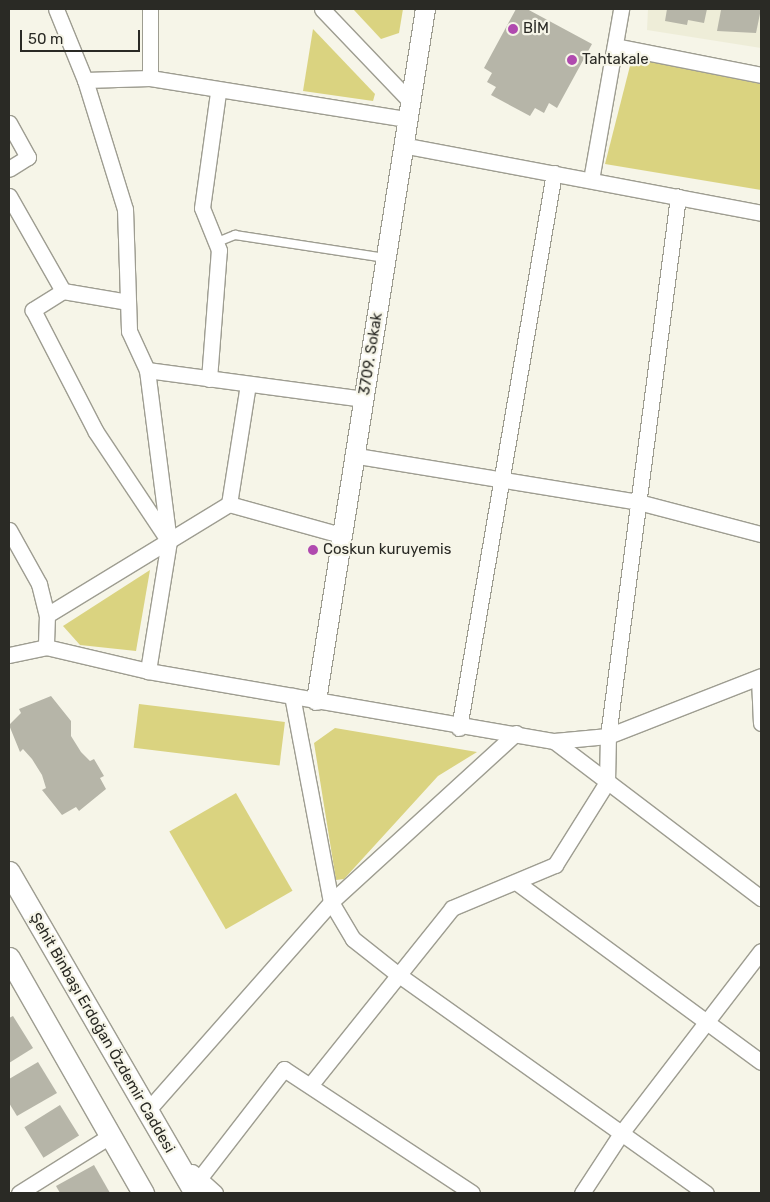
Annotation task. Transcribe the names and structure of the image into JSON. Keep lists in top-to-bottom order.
{
  "streets": {
    "main road": ["Şehit Binbaşı Erdoğan Özdemir Caddesi"],
    "street": ["3709. Sokak"]
  },
  "places": ["BİM", "Tahtakale", "Coskun kuruyemis"],
  "scale_bar": "50 m"
}
